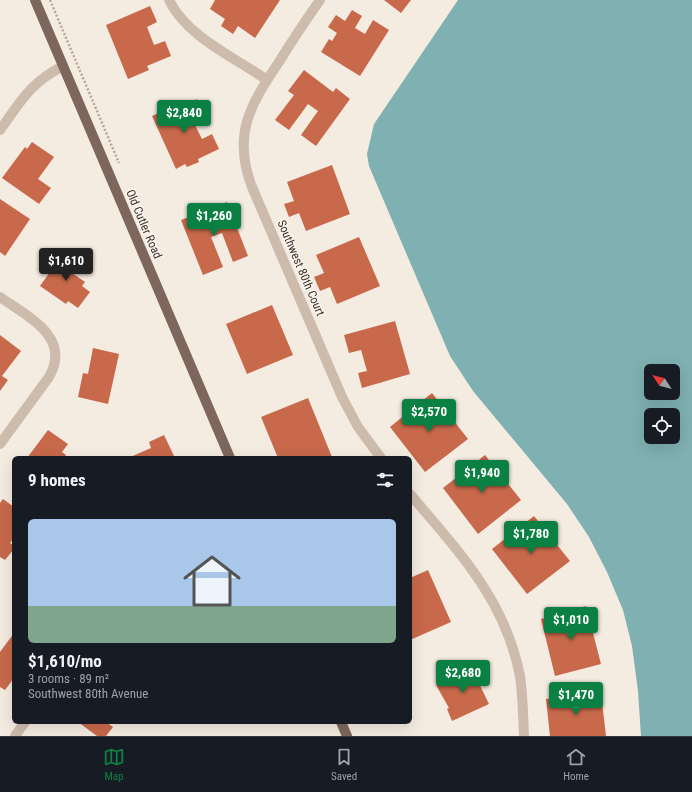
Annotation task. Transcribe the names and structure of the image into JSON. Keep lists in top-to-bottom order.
{
  "streets": {
    "main road": ["Old Cutler Road"],
    "street": ["Southwest 80th Court"]
  },
  "north": "top left",
  "page": {
    "price": [
      "$2,840",
      "$1,260",
      "$1,610",
      "$2,570",
      "$1,940",
      "$1,780",
      "$1,010",
      "$2,680",
      "$1,470"
    ],
    "heading": "9 homes",
    "list": [
      {
        "name": "$1,610/mo",
        "note": "3 rooms · 89 m² · Southwest 80th Avenue"
      }
    ],
    "tabs": ["Map", "Saved", "Home"]
  }
}
